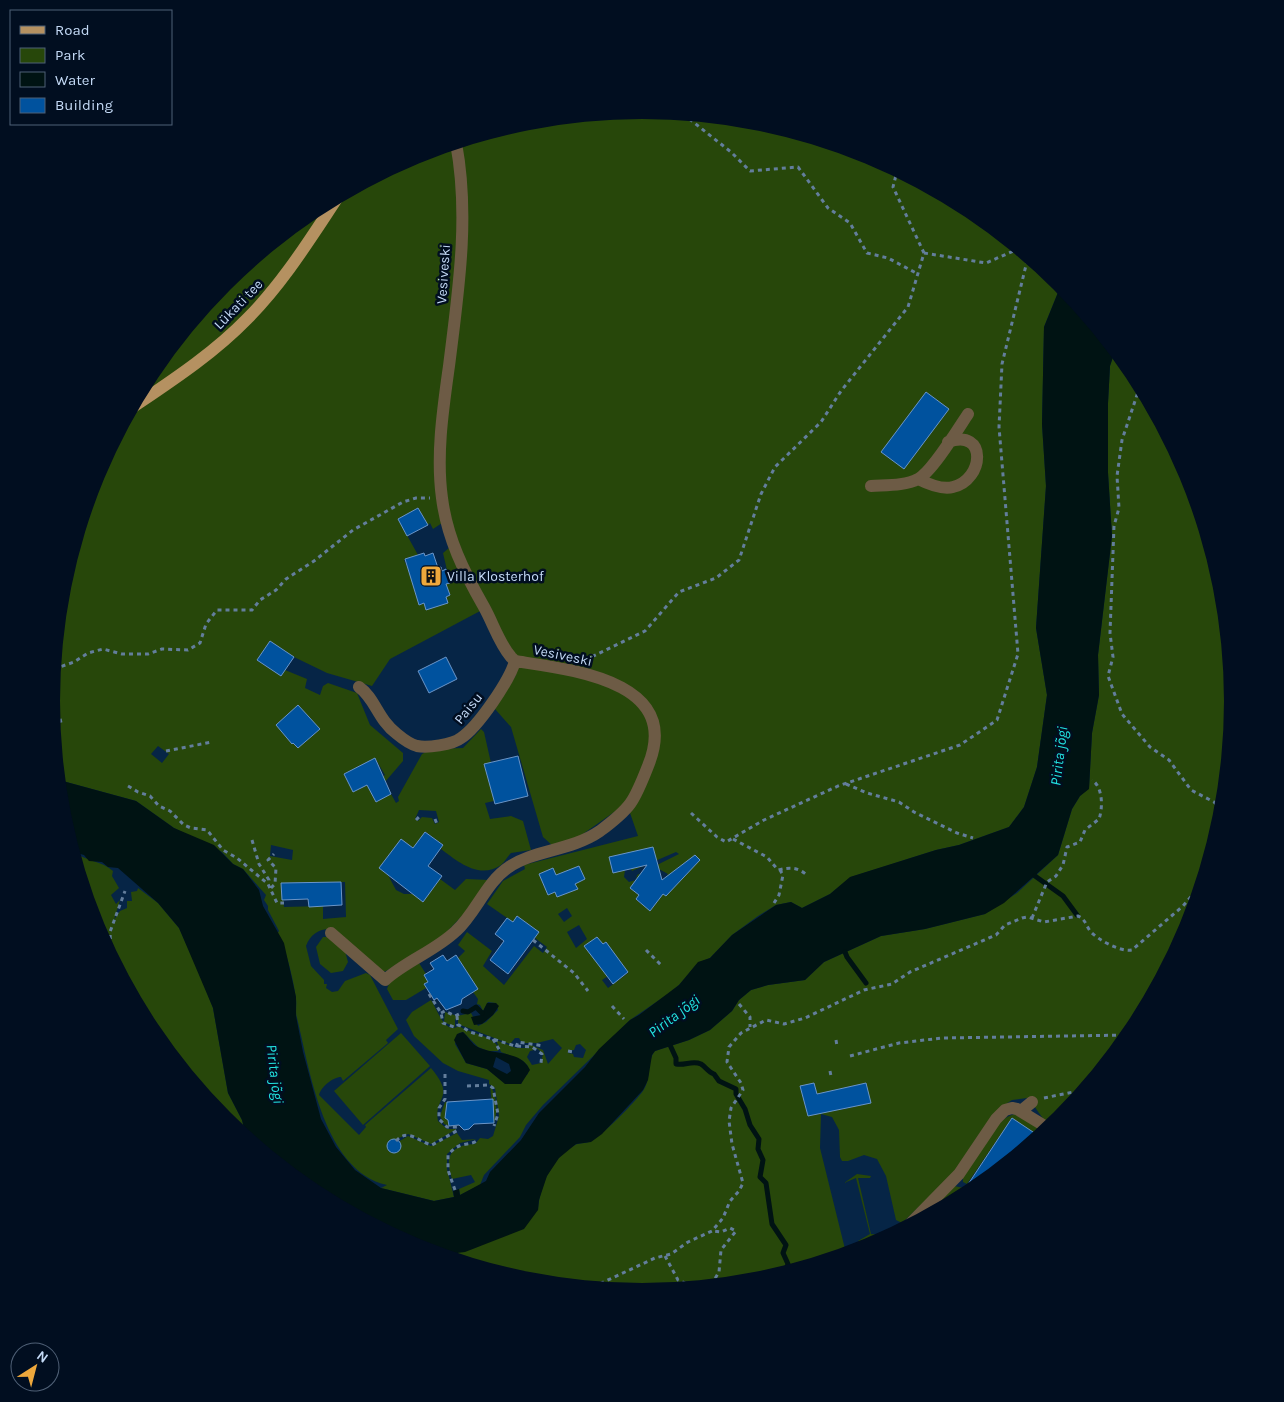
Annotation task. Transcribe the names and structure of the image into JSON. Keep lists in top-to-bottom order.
{
  "streets": {
    "main road": ["Lükati tee"],
    "street": ["Vesiveski", "Paisu"]
  },
  "crossings": [
    ["Vesiveski", "Paisu"]
  ],
  "water": ["Pirita jõgi"],
  "places": {
    "building": ["Villa Klosterhof"]
  },
  "legend": [
    "Road",
    "Park",
    "Water",
    "Building"
  ],
  "north": "top right"
}
